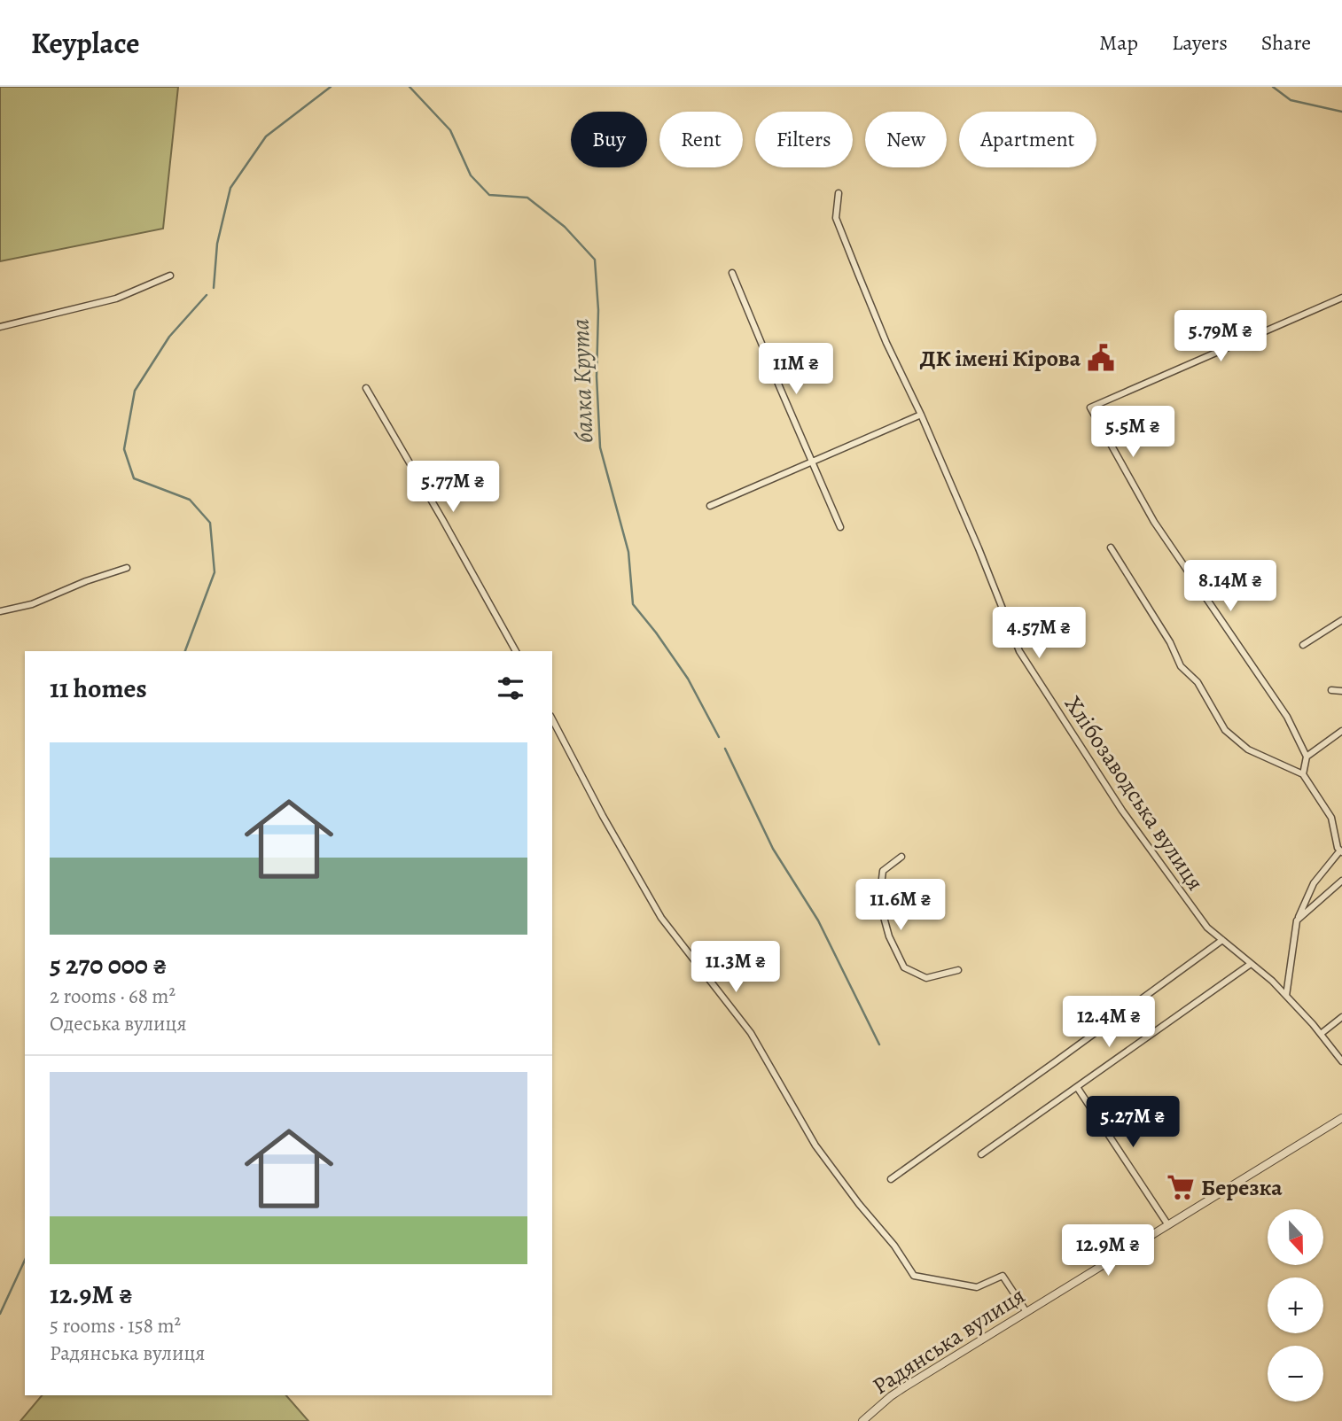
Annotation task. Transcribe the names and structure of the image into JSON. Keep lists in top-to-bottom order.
{
  "streets": {
    "street": ["Хлібозаводська вулиця", "Радянська вулиця"]
  },
  "water": ["балка Крута"],
  "places": {
    "public building": ["ДК імені Кірова"],
    "supermarket": ["Березка"]
  },
  "north": "bottom",
  "page": {
    "header": "Keyplace",
    "nav": ["Map", "Layers", "Share"],
    "chip": [
      "Buy",
      "Rent",
      "Filters",
      "New",
      "Apartment"
    ],
    "price": [
      "5.79M ₴",
      "11M ₴",
      "5.5M ₴",
      "5.77M ₴",
      "8.14M ₴",
      "4.57M ₴",
      "11.6M ₴",
      "11.3M ₴",
      "12.4M ₴",
      "5.27M ₴",
      "12.9M ₴"
    ],
    "heading": "11 homes",
    "list": [
      {
        "name": "5 270 000 ₴",
        "note": "2 rooms · 68 m² · Одеська вулиця"
      },
      {
        "name": "12.9M ₴",
        "note": "5 rooms · 158 m² · Радянська вулиця"
      }
    ],
    "map_buttons": ["+", "−"]
  }
}
